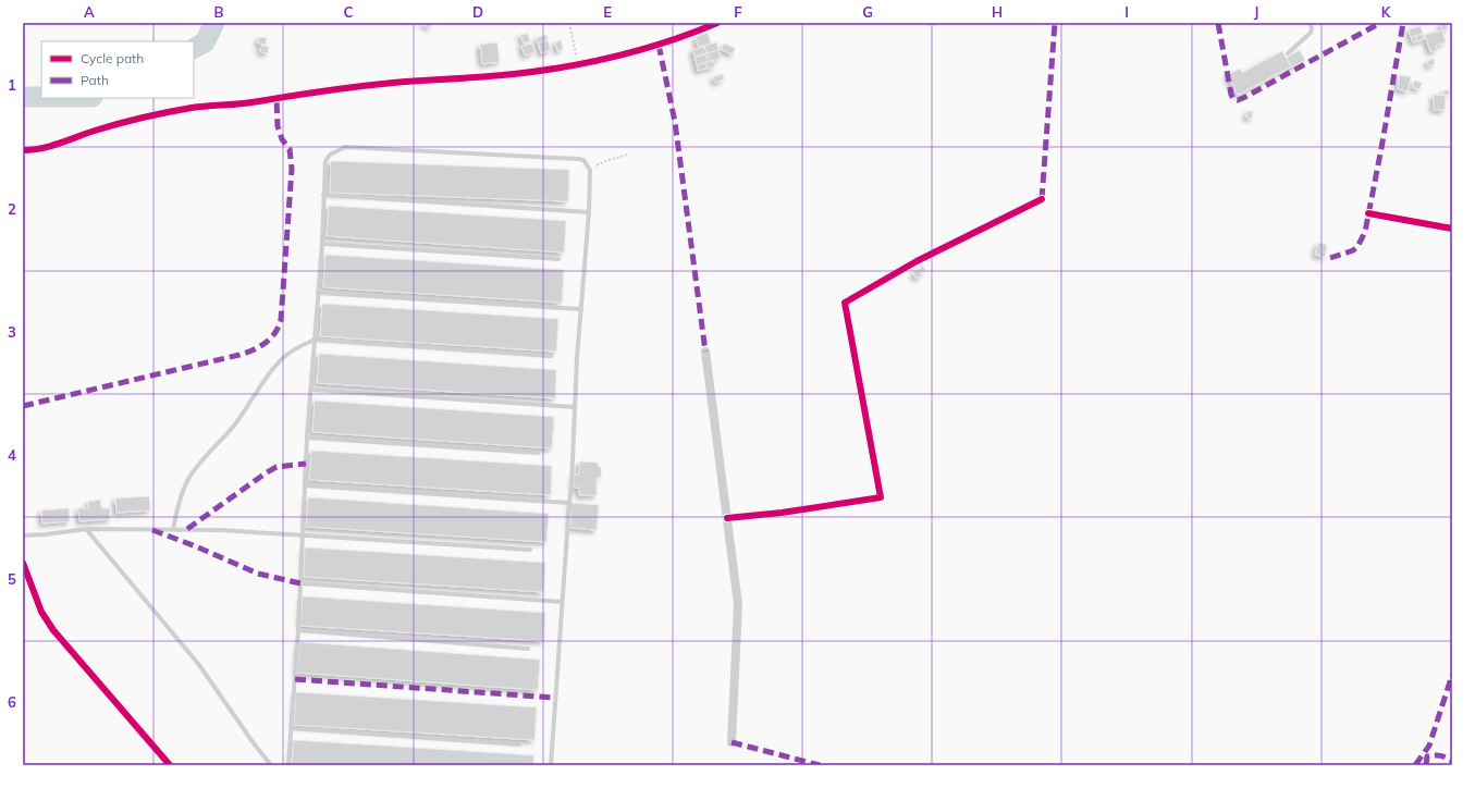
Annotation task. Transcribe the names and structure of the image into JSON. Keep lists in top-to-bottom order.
{
  "legend": ["Cycle path", "Path"],
  "grid": {
    "columns": [
      "A",
      "B",
      "C",
      "D",
      "E",
      "F",
      "G",
      "H",
      "I",
      "J",
      "K"
    ],
    "rows": [
      "1",
      "2",
      "3",
      "4",
      "5",
      "6"
    ]
  }
}
